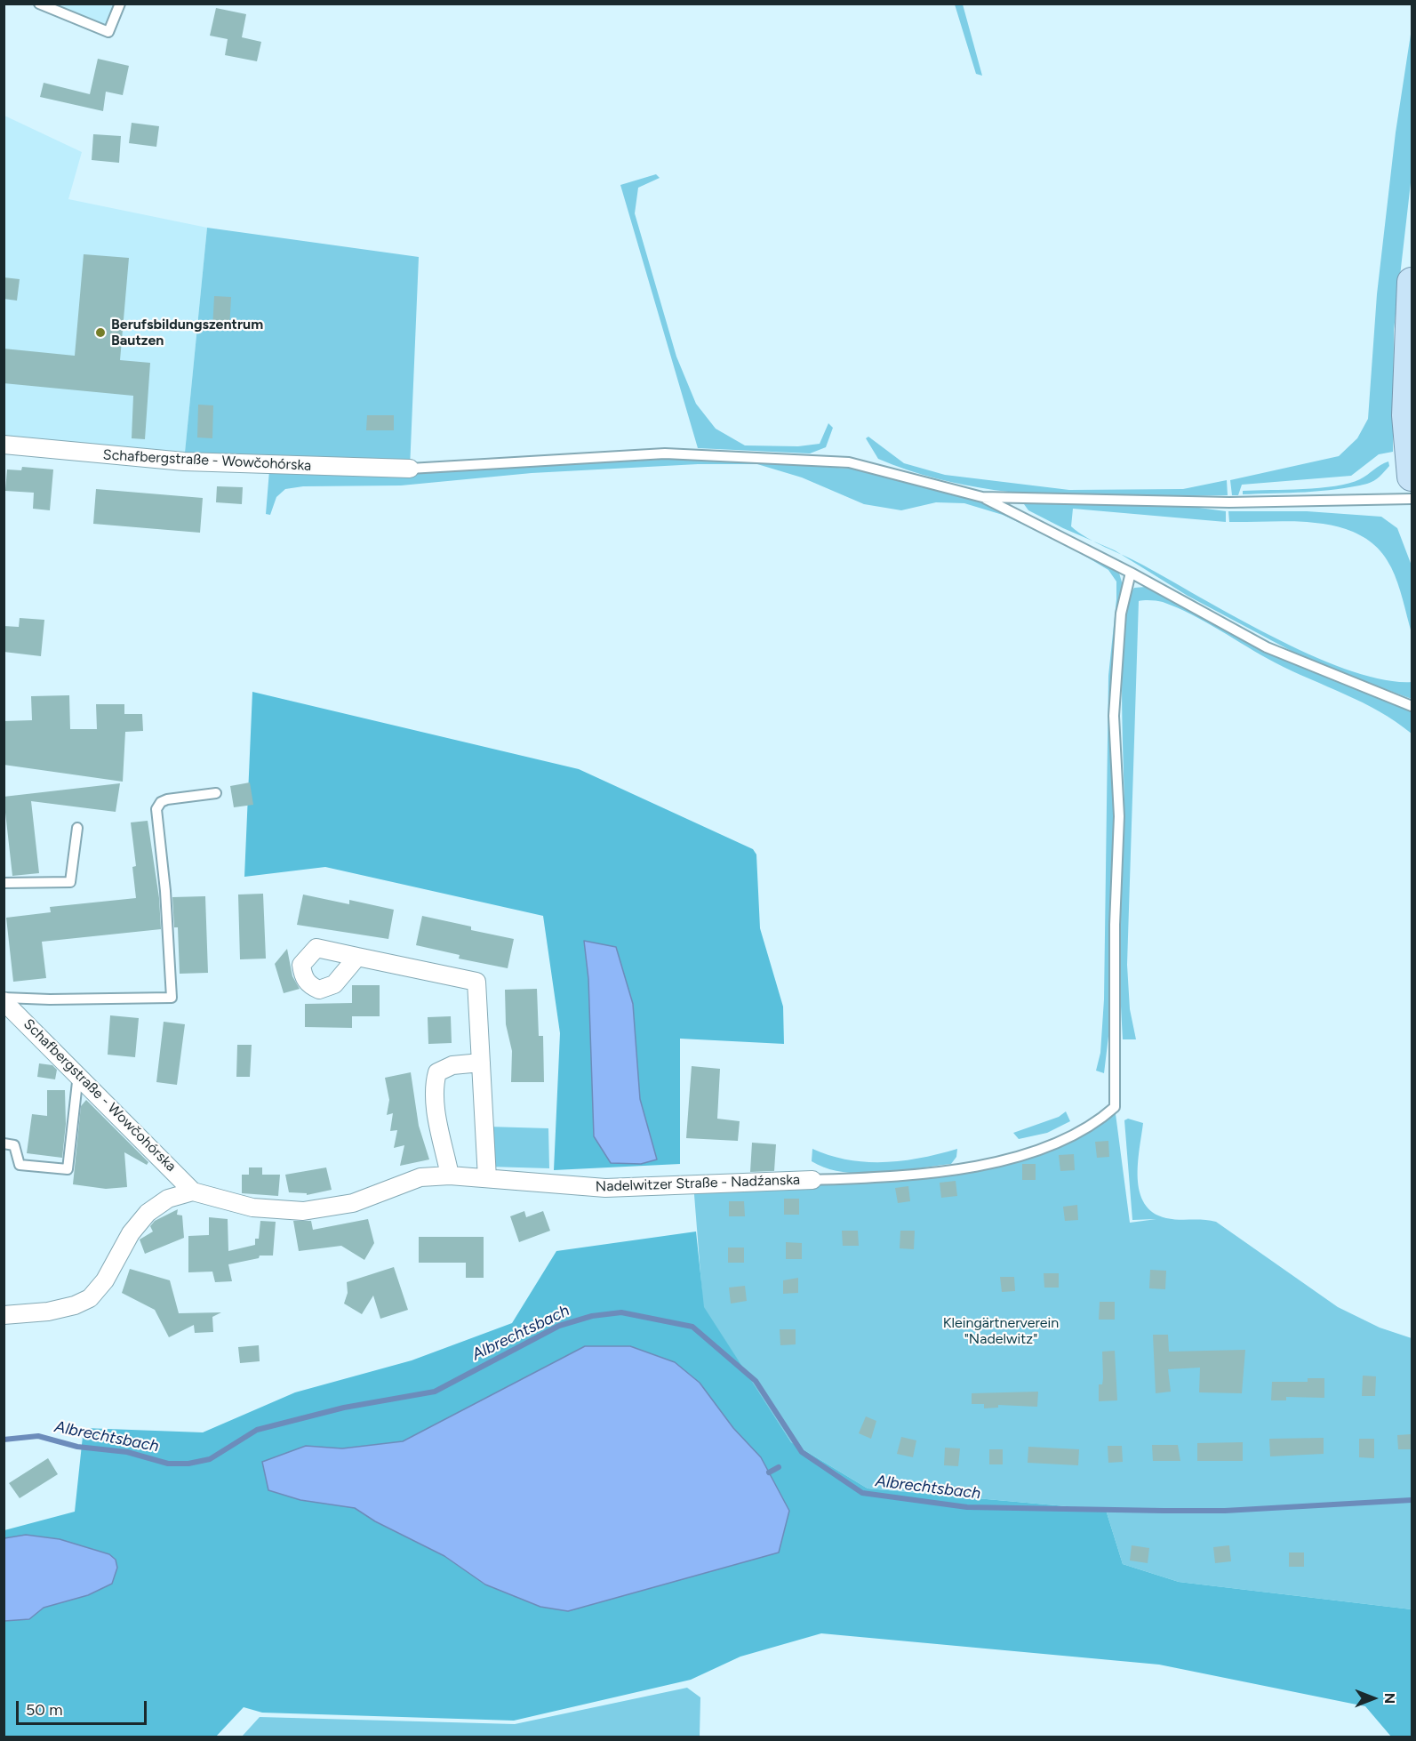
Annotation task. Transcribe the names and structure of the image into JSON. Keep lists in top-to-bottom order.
{
  "streets": {
    "street": ["Schafbergstraße - Wowčohórska", "Nadelwitzer Straße - Nadźanska"]
  },
  "crossings": [
    ["Schafbergstraße - Wowčohórska", "Nadelwitzer Straße - Nadźanska"]
  ],
  "water": ["Albrechtsbach"],
  "parks": ["Kleingärtnerverein \"Nadelwitz\""],
  "places": ["Berufsbildungszentrum Bautzen"],
  "scale_bar": "50 m",
  "north": "right"
}
